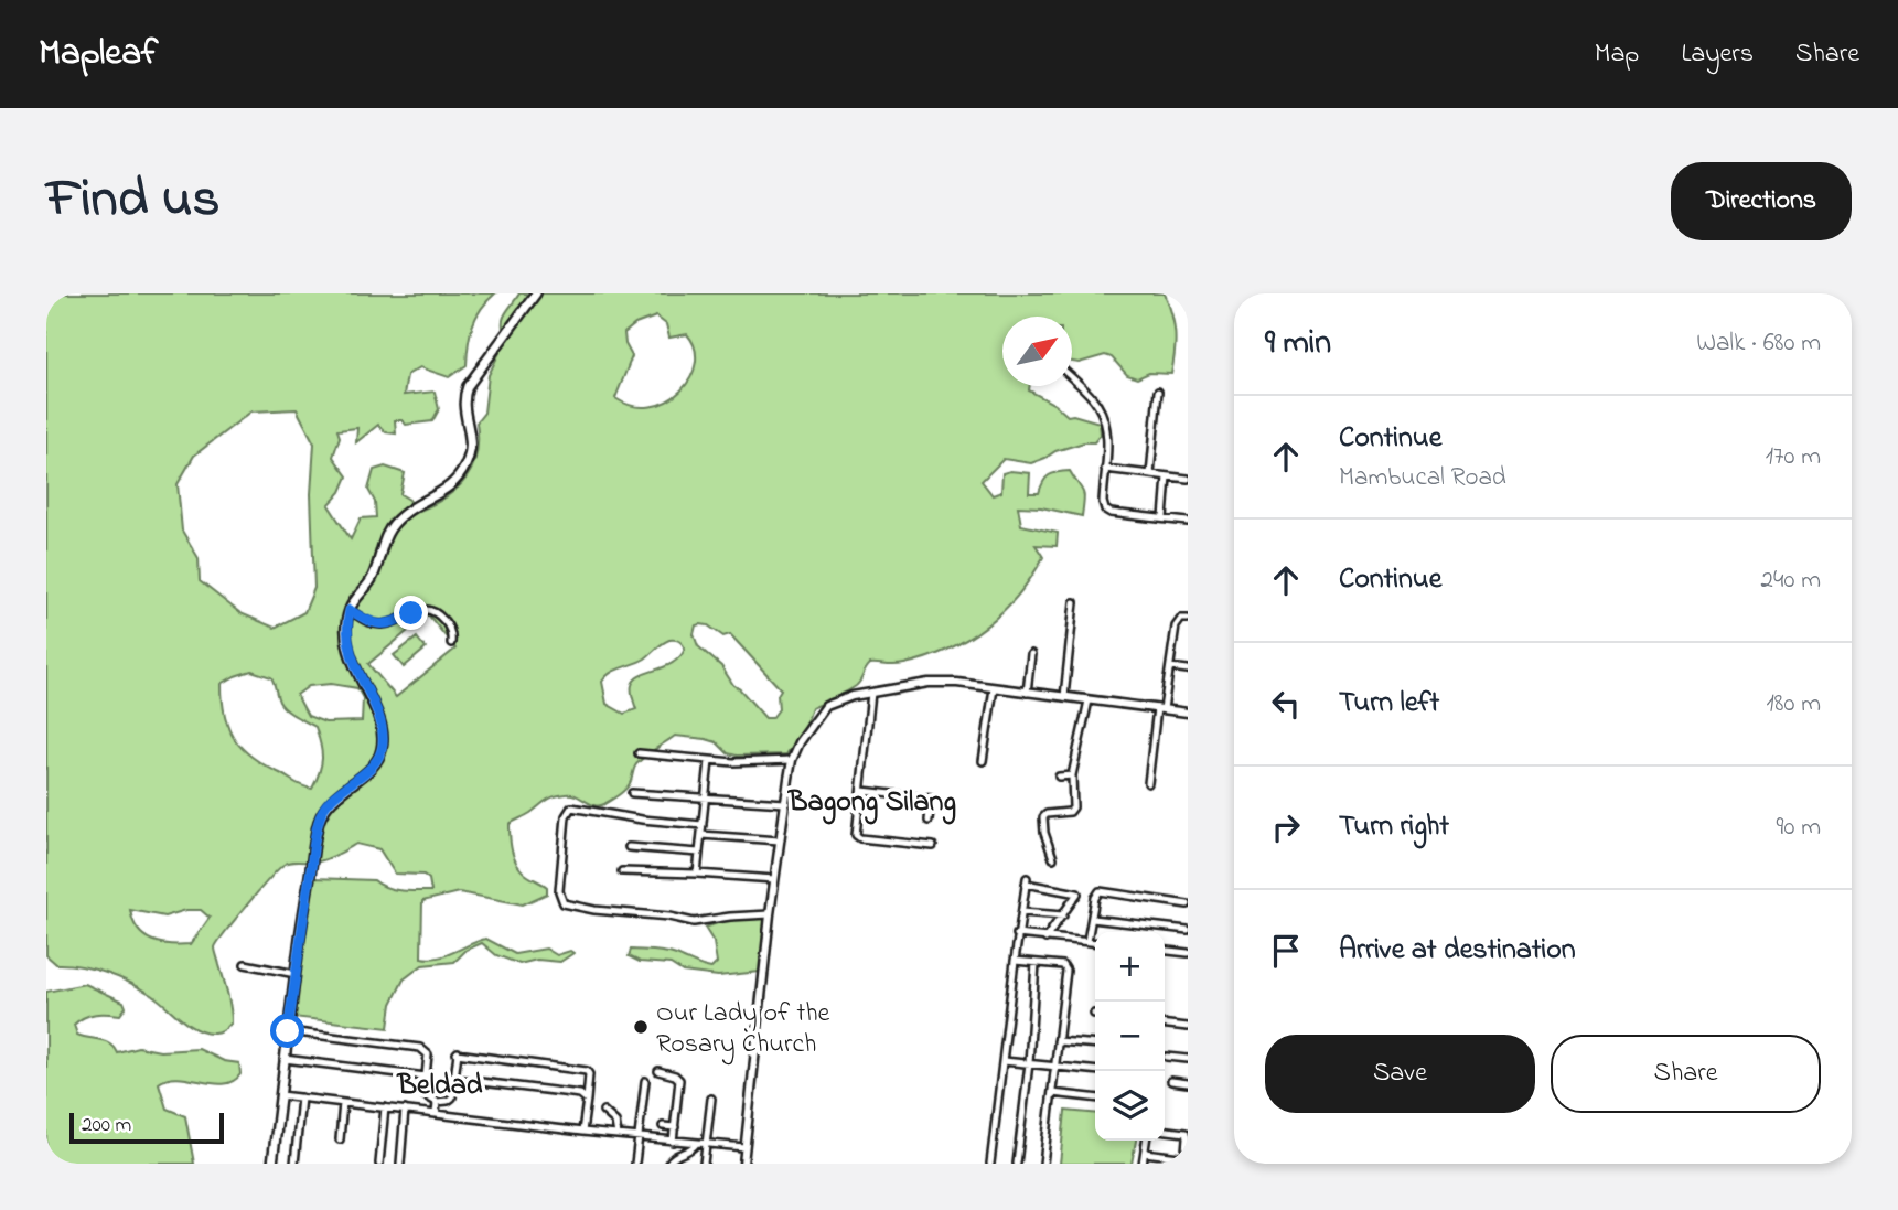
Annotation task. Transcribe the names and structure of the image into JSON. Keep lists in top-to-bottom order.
{
  "districts": ["Bagong Silang", "Beldad"],
  "places": ["Our Lady of the Rosary Church"],
  "scale_bar": "200 m",
  "north": "top right",
  "page": {
    "header": "Mapleaf",
    "nav": ["Map", "Layers", "Share"],
    "title": "Find us",
    "buttons": [
      "Directions",
      ["Save", "Share"]
    ],
    "heading": ["9 min", "Walk · 680 m"],
    "list": [
      ["Continue", "Mambucal Road", "170 m"],
      ["Continue", "240 m"],
      ["Turn left", "180 m"],
      ["Turn right", "90 m"],
      "Arrive at destination"
    ],
    "map_buttons": ["+", "−"],
    "scale": "200 m"
  }
}
